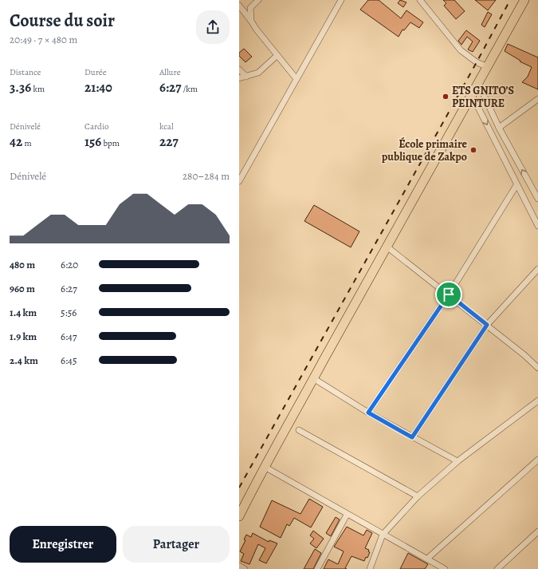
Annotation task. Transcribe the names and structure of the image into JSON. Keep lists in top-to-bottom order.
{
  "places": ["ETS GNITO’S PEINTURE", "École primaire publique de Zakpo"],
  "page": {
    "heading": ["Course du soir", "20:49 · 7 × 480 m"],
    "stats": [
      ["Distance", "3.36 km"],
      ["Durée", "21:40"],
      ["Allure", "6:27 /km"],
      ["Dénivelé", "42 m"],
      ["Cardio", "156 bpm"],
      ["kcal", "227"]
    ],
    "chart": ["Dénivelé", "280–284 m"],
    "list": [
      {
        "name": "480 m",
        "note": "6:20"
      },
      {
        "name": "960 m",
        "note": "6:27"
      },
      {
        "name": "1.4 km",
        "note": "5:56"
      },
      {
        "name": "1.9 km",
        "note": "6:47"
      },
      {
        "name": "2.4 km",
        "note": "6:45"
      }
    ],
    "buttons": ["Enregistrer", "Partager"]
  }
}
